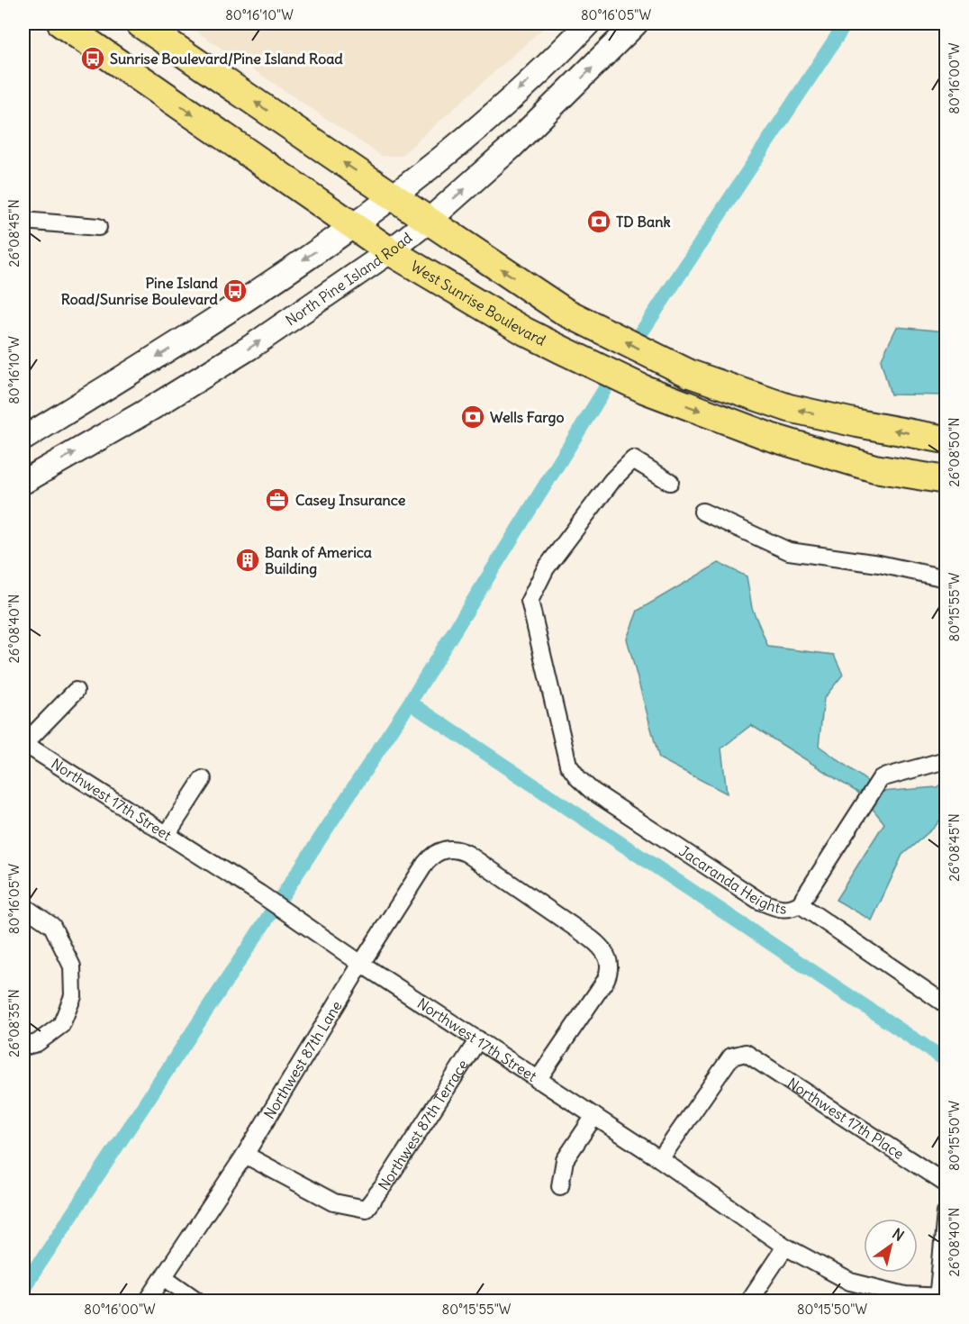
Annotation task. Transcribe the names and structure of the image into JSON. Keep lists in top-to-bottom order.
{
  "streets": {
    "highway": ["West Sunrise Boulevard"],
    "main road": ["North Pine Island Road"],
    "street": [
      "Northwest 17th Street",
      "Jacaranda Heights",
      "Northwest 87th Lane",
      "Northwest 17th Place",
      "Northwest 87th Terrace"
    ]
  },
  "crossings": [
    ["North Pine Island Road", "West Sunrise Boulevard"],
    ["Northwest 17th Street", "Northwest 87th Lane"],
    ["Northwest 17th Street", "Northwest 17th Place"],
    ["Northwest 17th Street", "Northwest 87th Terrace"],
    ["Northwest 87th Lane", "Northwest 87th Terrace"]
  ],
  "places": {
    "bus stop": ["Sunrise Boulevard/Pine Island Road", "Pine Island Road/Sunrise Boulevard"],
    "bank": ["TD Bank", "Wells Fargo"],
    "office": ["Casey Insurance"],
    "building": ["Bank of America Building"]
  },
  "north": "top right",
  "coordinates": [
    "80°16'10\"W",
    "80°16'05\"W",
    "80°16'00\"W",
    "26°08'45\"N",
    "26°08'50\"N",
    "80°15'55\"W",
    "26°08'40\"N",
    "26°08'35\"N",
    "80°15'50\"W"
  ]
}
